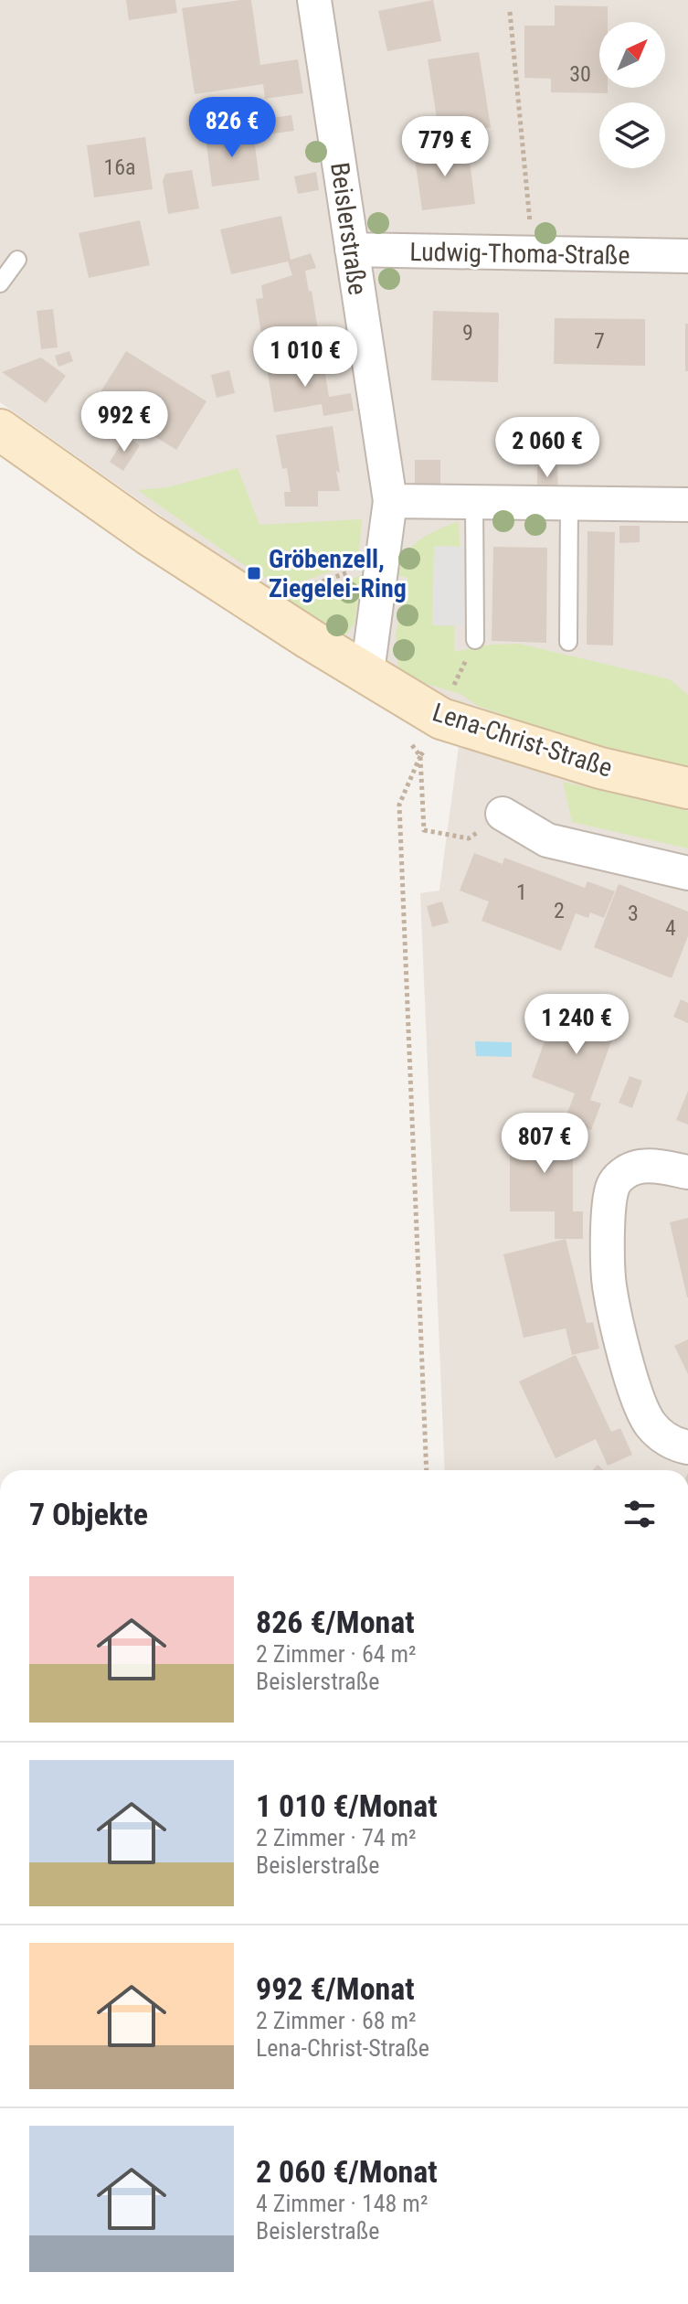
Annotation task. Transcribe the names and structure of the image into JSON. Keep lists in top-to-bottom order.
{
  "streets": {
    "street": ["Beislerstraße", "Ludwig-Thoma-Straße", "Lena-Christ-Straße"]
  },
  "crossings": [
    ["Beislerstraße", "Ludwig-Thoma-Straße"],
    ["Beislerstraße", "Lena-Christ-Straße"]
  ],
  "places": {
    "transit": ["Gröbenzell, Ziegelei-Ring"]
  },
  "house_numbers": [
    "30",
    "16a",
    "9",
    "7",
    "1",
    "2",
    "3",
    "4"
  ],
  "north": "top right",
  "page": {
    "price": [
      "826 €",
      "779 €",
      "1 010 €",
      "992 €",
      "2 060 €",
      "1 240 €",
      "807 €"
    ],
    "heading": "7 Objekte",
    "list": [
      {
        "name": "826 €/Monat",
        "note": "2 Zimmer · 64 m² · Beislerstraße"
      },
      {
        "name": "1 010 €/Monat",
        "note": "2 Zimmer · 74 m² · Beislerstraße"
      },
      {
        "name": "992 €/Monat",
        "note": "2 Zimmer · 68 m² · Lena-Christ-Straße"
      },
      {
        "name": "2 060 €/Monat",
        "note": "4 Zimmer · 148 m² · Beislerstraße"
      }
    ]
  }
}
